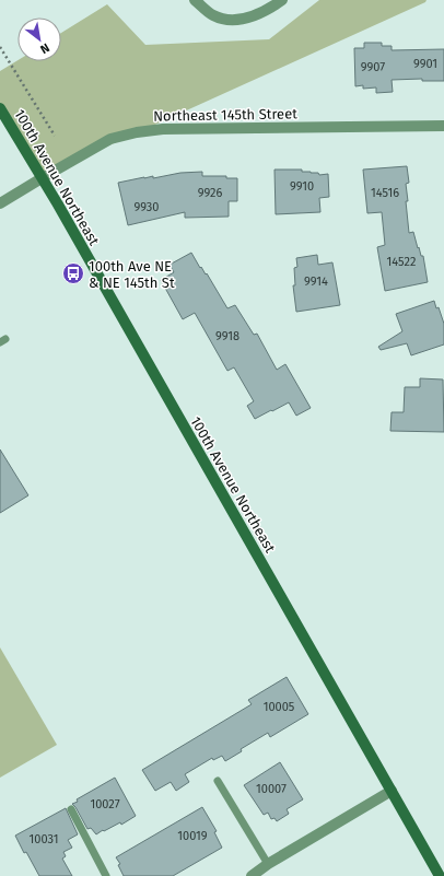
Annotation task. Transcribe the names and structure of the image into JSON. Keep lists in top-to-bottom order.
{
  "streets": {
    "main road": ["100th Avenue Northeast"],
    "street": ["Northeast 145th Street"]
  },
  "crossings": [
    ["Northeast 145th Street", "100th Avenue Northeast"]
  ],
  "places": {
    "bus stop": ["100th Ave NE & NE 145th St"]
  },
  "house_numbers": [
    "9901",
    "9907",
    "9910",
    "9926",
    "14516",
    "9930",
    "14522",
    "9914",
    "9918",
    "10005",
    "10007",
    "10027",
    "10019",
    "10031"
  ],
  "north": "bottom right"
}
